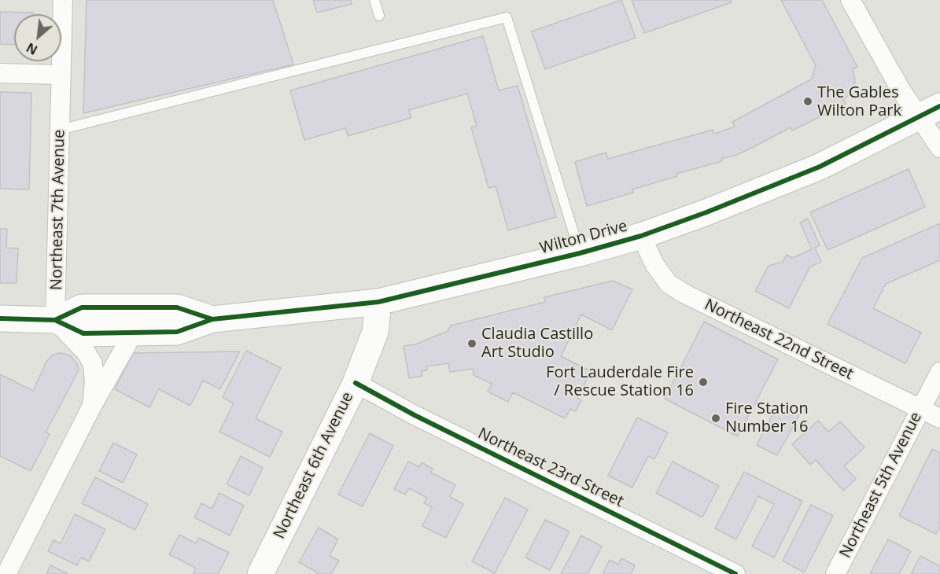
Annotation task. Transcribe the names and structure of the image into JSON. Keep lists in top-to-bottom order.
{
  "streets": {
    "main road": ["Wilton Drive", "Northeast 6th Avenue"],
    "street": [
      "Northeast 7th Avenue",
      "Northeast 22nd Street",
      "Northeast 23rd Street",
      "Northeast 5th Avenue"
    ]
  },
  "crossings": [
    ["Northeast 7th Avenue", "Wilton Drive"],
    ["Wilton Drive", "Northeast 22nd Street"],
    ["Wilton Drive", "Northeast 6th Avenue"],
    ["Northeast 22nd Street", "Northeast 5th Avenue"],
    ["Northeast 6th Avenue", "Northeast 23rd Street"]
  ],
  "places": [
    "The Gables Wilton Park",
    "Claudia Castillo Art Studio",
    "Fort Lauderdale Fire / Rescue Station 16",
    "Fire Station Number 16"
  ],
  "north": "bottom left"
}
